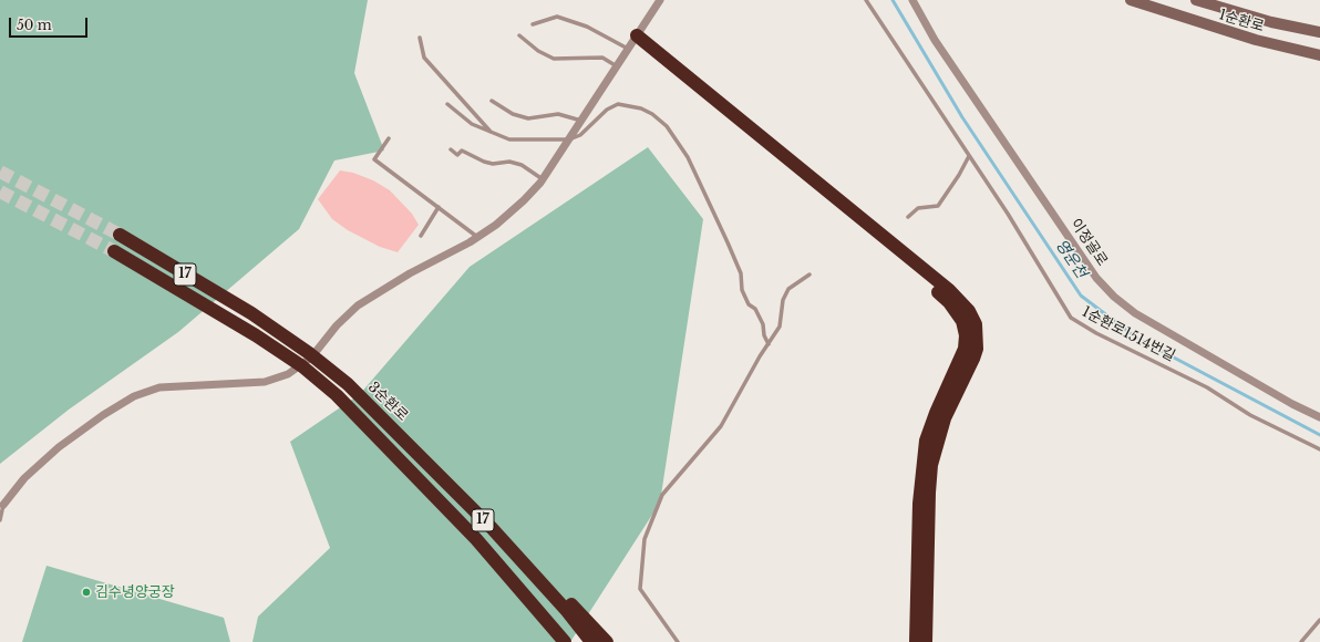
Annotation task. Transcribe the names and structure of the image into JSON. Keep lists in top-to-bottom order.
{
  "streets": {
    "highway": ["17", "3순환로"],
    "street": ["1순환로", "이정골로"],
    "lane": ["1순환로1514번길"]
  },
  "water": ["영운천"],
  "places": ["김수녕양궁장"],
  "scale_bar": "50 m"
}
